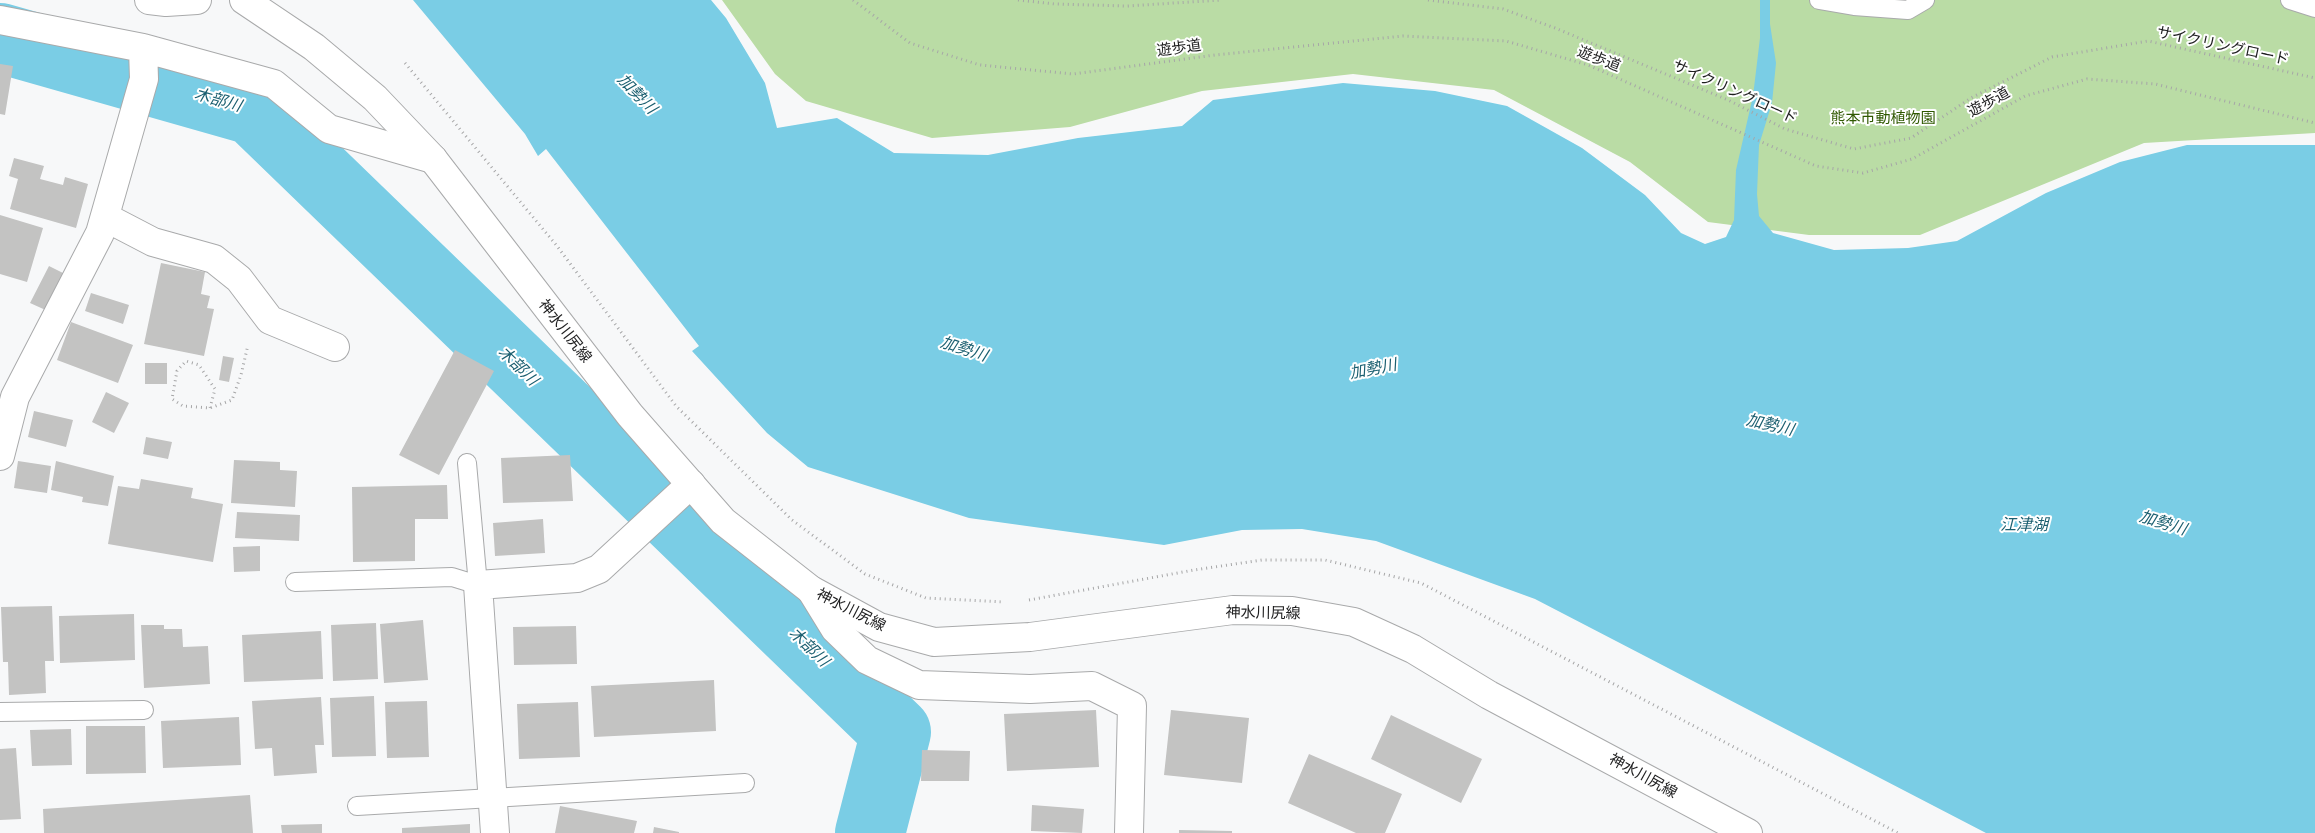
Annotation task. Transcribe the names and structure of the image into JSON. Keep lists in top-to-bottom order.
{
  "streets": {
    "street": ["神水川尻線"],
    "path": ["サイクリングロード", "遊歩道"]
  },
  "water": ["加勢川", "木部川", "江津湖"],
  "parks": ["熊本市動植物園"]
}
